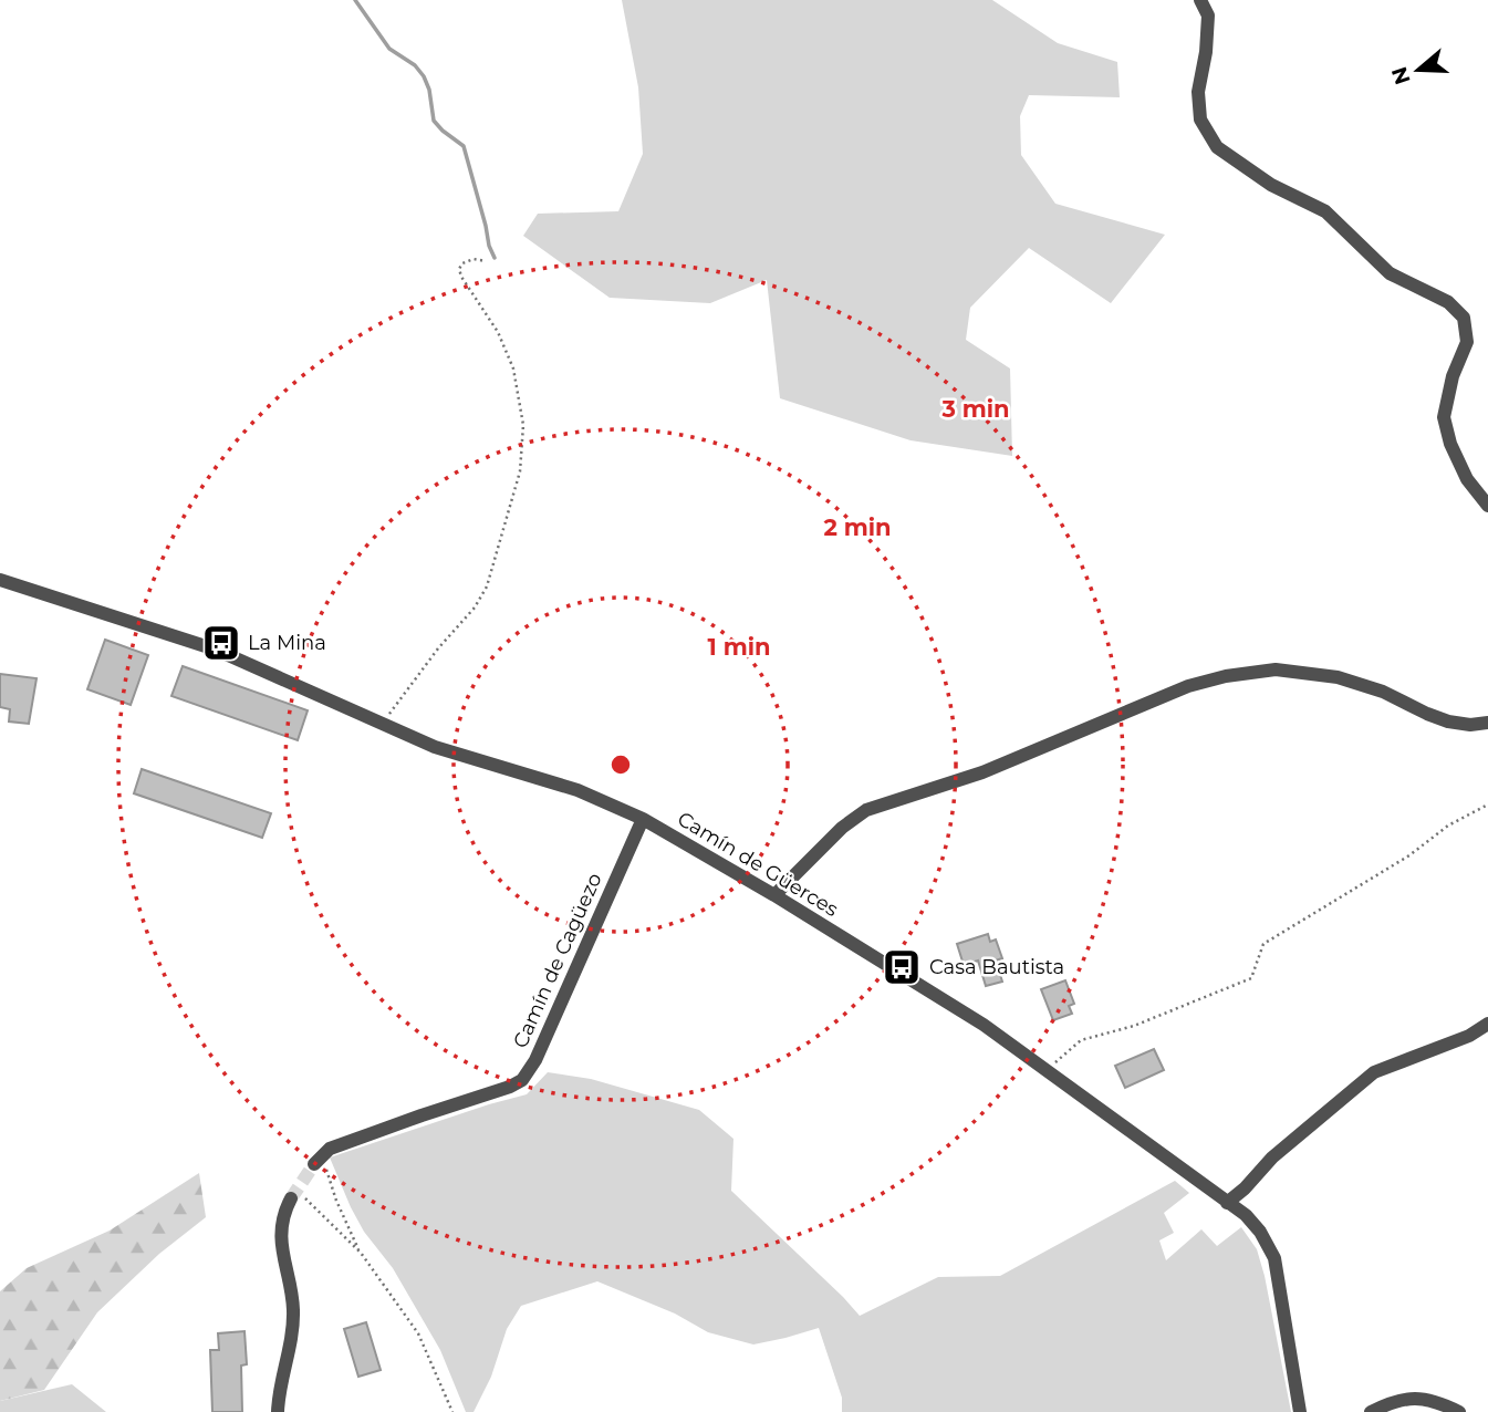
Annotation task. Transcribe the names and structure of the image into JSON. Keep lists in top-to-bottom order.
{
  "streets": {
    "street": ["Camín de Güerces", "Camín de Cagüezo"]
  },
  "crossings": [
    ["Camín de Güerces", "Camín de Cagüezo"]
  ],
  "places": {
    "bus stop": ["La Mina", "Casa Bautista"]
  },
  "north": "left",
  "rings": ["3 min", "2 min", "1 min"]
}
